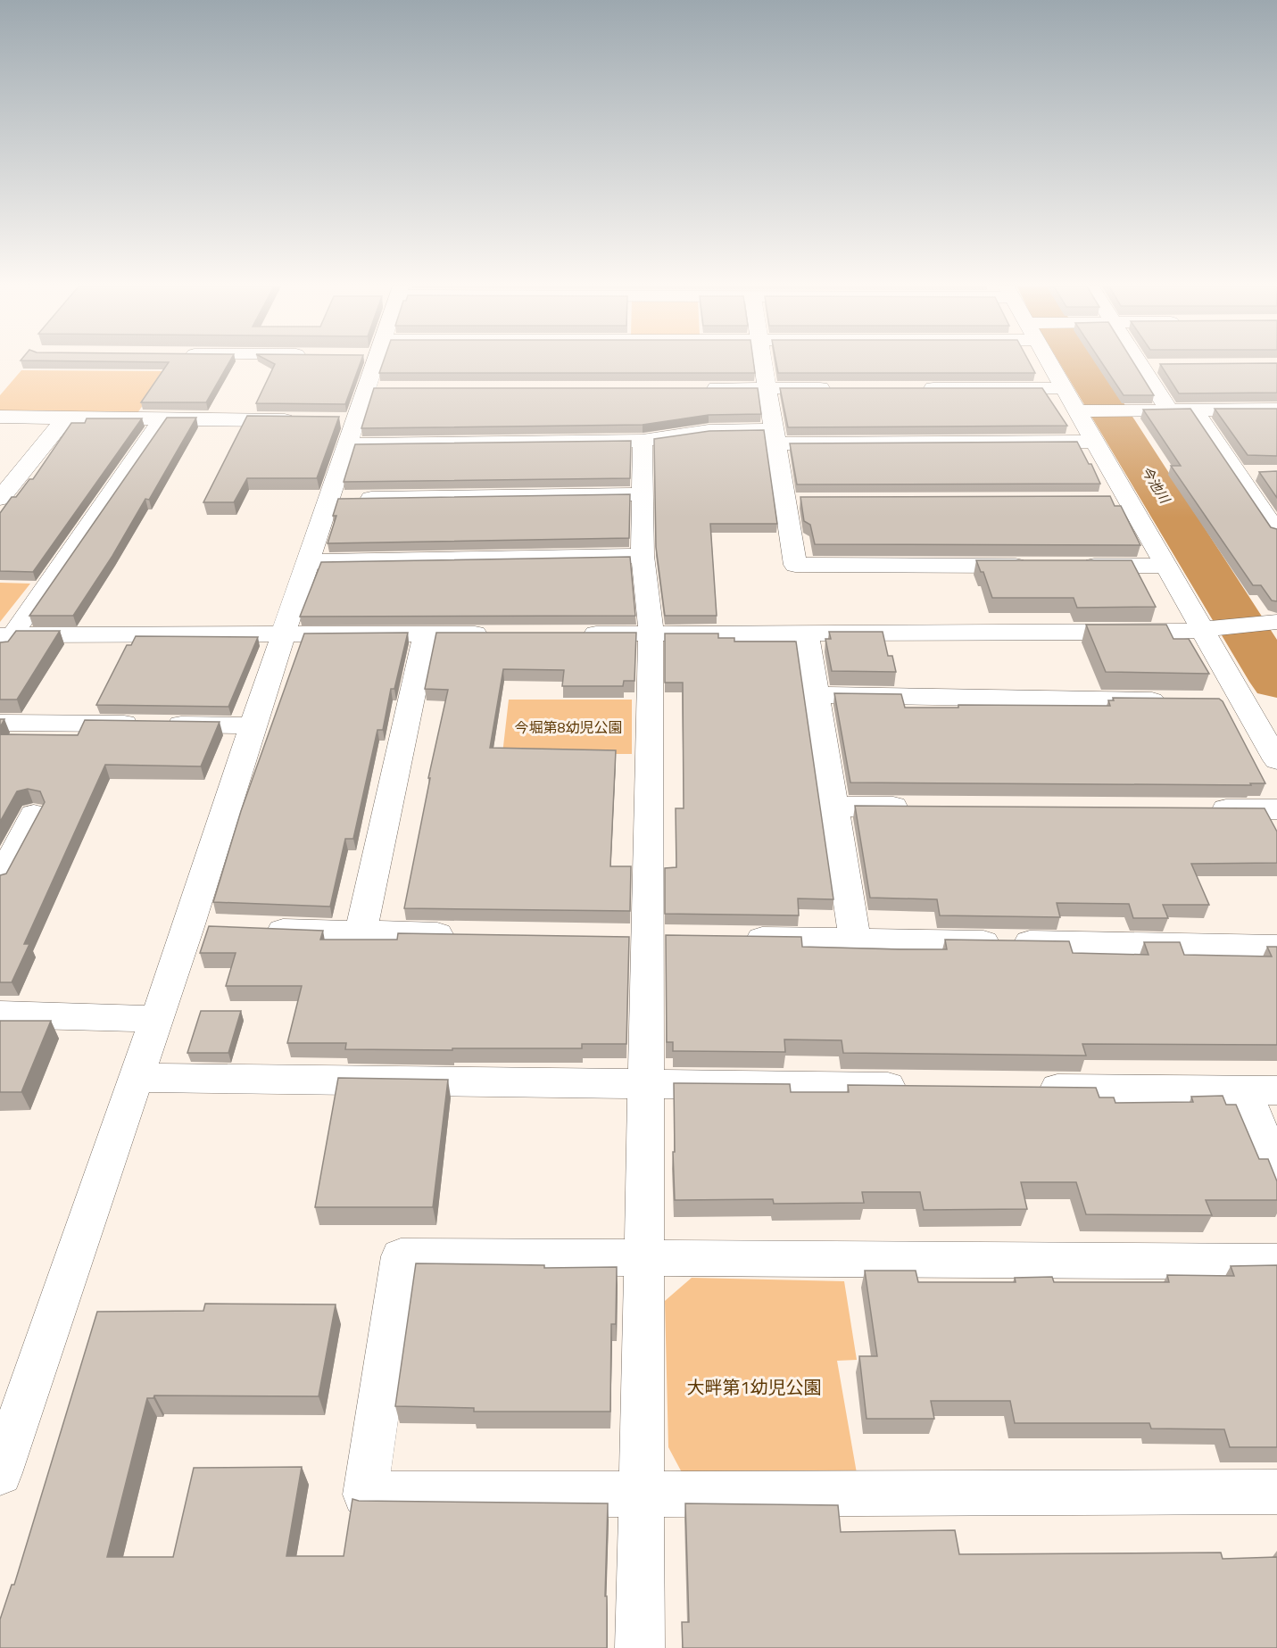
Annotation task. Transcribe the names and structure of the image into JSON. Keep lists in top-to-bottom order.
{
  "water": ["今池川"],
  "parks": ["今堀第8幼児公園", "大畔第1幼児公園"]
}
